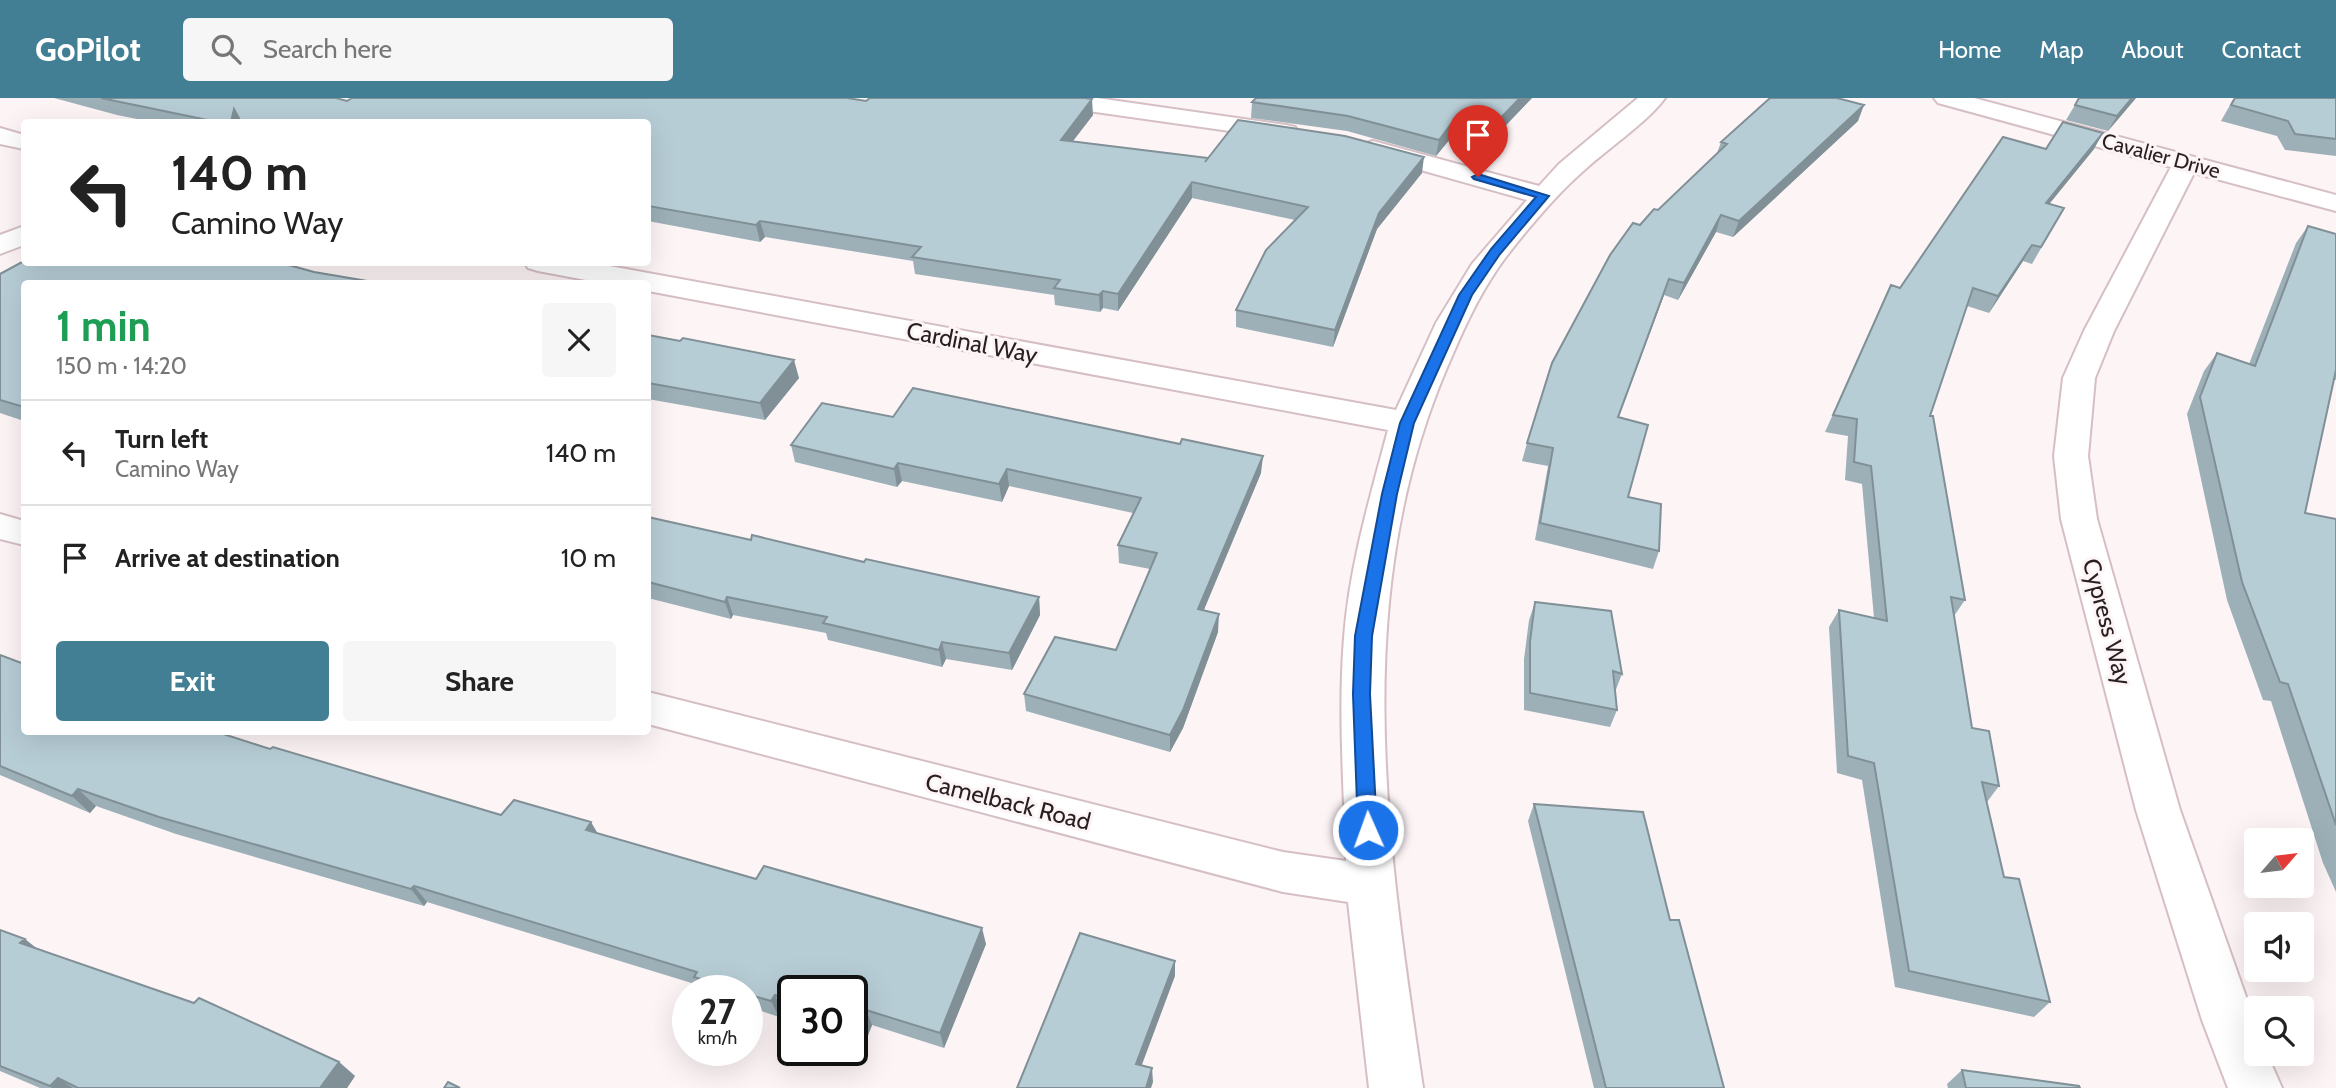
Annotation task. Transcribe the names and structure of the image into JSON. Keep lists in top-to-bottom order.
{
  "streets": {
    "street": [
      "Cavalier Drive",
      "Cardinal Way",
      "Cypress Way",
      "Camelback Road"
    ]
  },
  "crossings": [
    ["Cavalier Drive", "Cypress Way"]
  ],
  "north": "top right",
  "page": {
    "header": "GoPilot",
    "search": "Search here",
    "nav": [
      "Home",
      "Map",
      "About",
      "Contact"
    ],
    "turn": ["140 m", "Camino Way"],
    "heading": ["1 min", "150 m · 14:20"],
    "list": [
      {
        "name": "Turn left",
        "note": "Camino Way",
        "value": "140 m"
      },
      {
        "name": "Arrive at destination",
        "value": "10 m"
      }
    ],
    "buttons": ["Exit", "Share"],
    "speed": "27 km/h",
    "limit": "30"
  }
}
